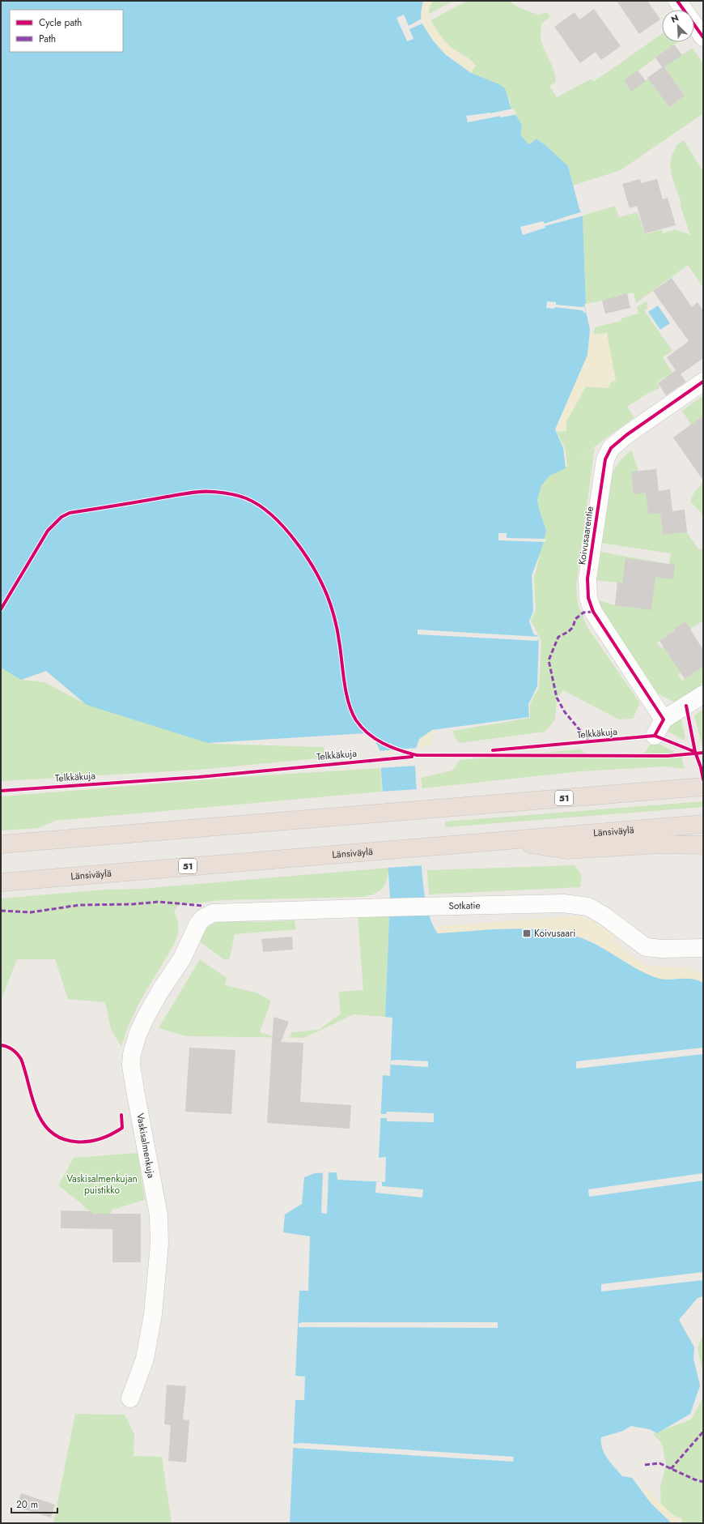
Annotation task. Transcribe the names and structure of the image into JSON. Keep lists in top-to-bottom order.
{
  "streets": {
    "highway": ["51", "Länsiväylä"],
    "street": ["Koivusaarentie", "Sotkatie", "Vaskisalmenkuja"],
    "cycle path": ["Telkkäkuja"]
  },
  "crossings": [
    ["Sotkatie", "Vaskisalmenkuja"]
  ],
  "parks": ["Vaskisalmenkujan puistikko"],
  "places": {
    "transit": ["Koivusaari"]
  },
  "legend": ["Cycle path", "Path"],
  "scale_bar": "20 m",
  "north": "top left"
}
